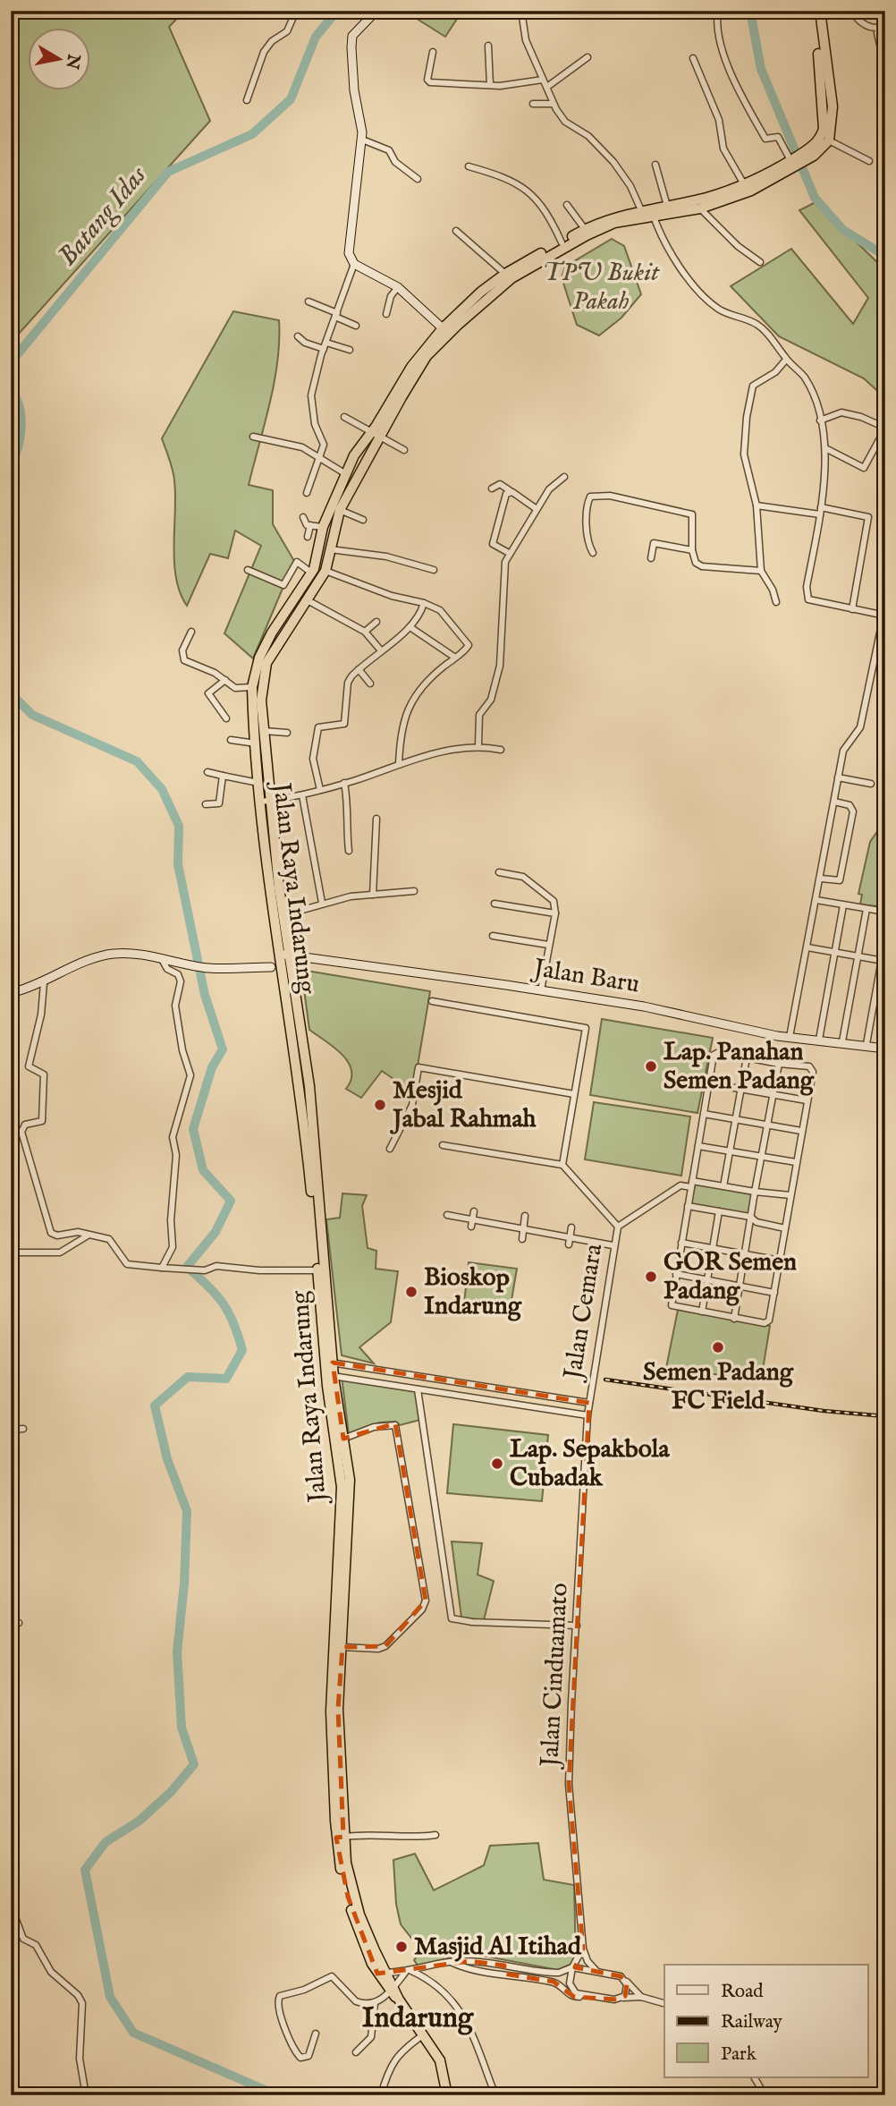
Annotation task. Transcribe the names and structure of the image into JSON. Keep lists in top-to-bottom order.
{
  "streets": {
    "highway": ["Jalan Raya Indarung"],
    "street": ["Jalan Baru", "Jalan Cemara", "Jalan Cinduamato"]
  },
  "crossings": [
    ["Jalan Raya Indarung", "Jalan Baru"],
    ["Jalan Cemara", "Jalan Cinduamato"]
  ],
  "districts": ["Indarung"],
  "water": ["Batang Idas"],
  "parks": ["TPU Bukit Pakah"],
  "places": [
    "Lap. Panahan Semen Padang",
    "Mesjid Jabal Rahmah",
    "GOR Semen Padang",
    "Bioskop Indarung",
    "Semen Padang FC Field",
    "Lap. Sepakbola Cubadak",
    "Masjid Al Itihad"
  ],
  "legend": ["Road", "Railway", "Park"],
  "north": "right"
}
